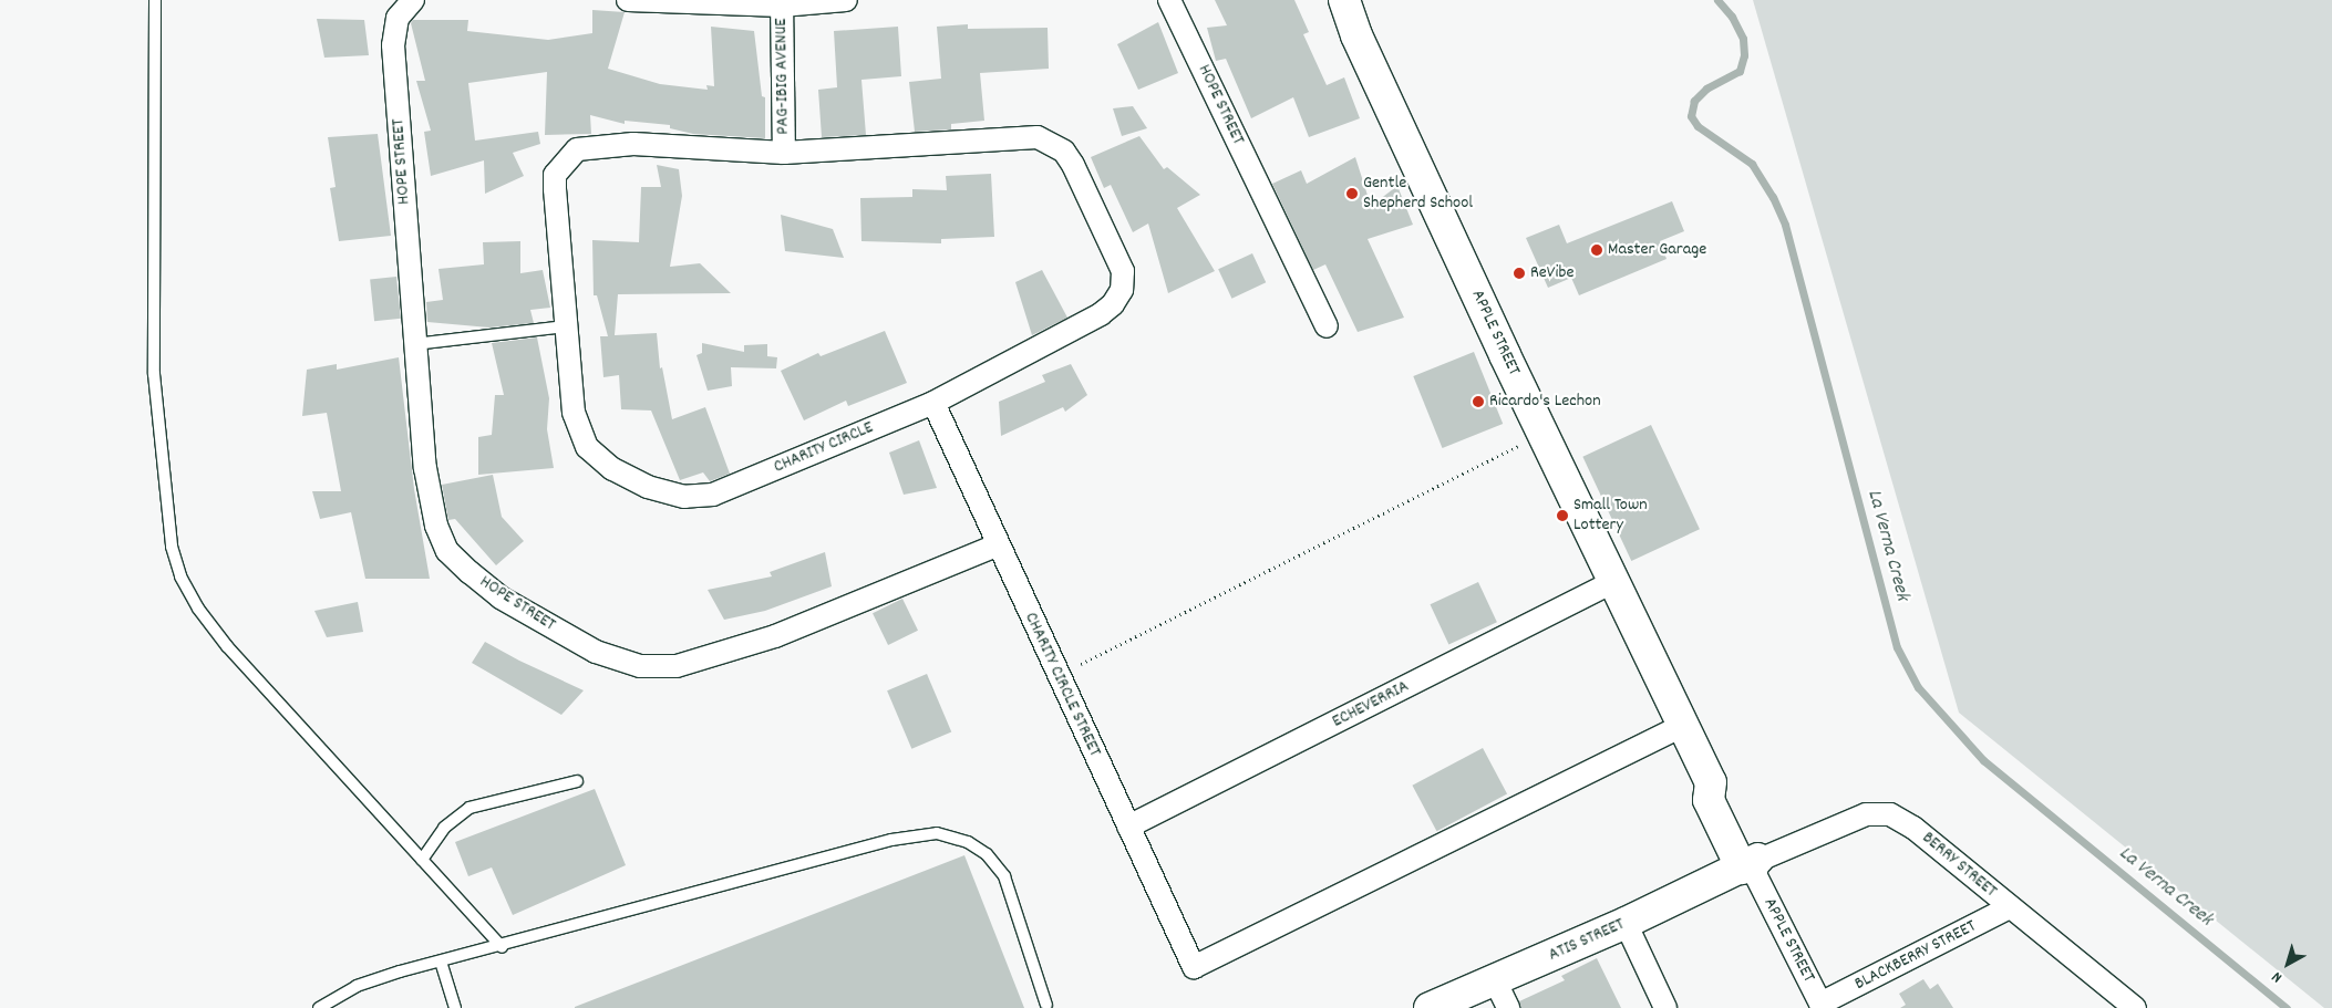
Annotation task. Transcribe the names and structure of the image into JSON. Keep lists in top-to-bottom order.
{
  "streets": {
    "street": [
      "PAG-IBIG AVENUE",
      "HOPE STREET",
      "APPLE STREET",
      "CHARITY CIRCLE",
      "CHARITY CIRCLE STREET",
      "ECHEVERRIA",
      "BERRY STREET",
      "ATIS STREET",
      "BLACKBERRY STREET"
    ]
  },
  "crossings": [
    ["PAG-IBIG AVENUE", "CHARITY CIRCLE"],
    ["HOPE STREET", "CHARITY CIRCLE STREET"],
    ["APPLE STREET", "CHARITY CIRCLE STREET"],
    ["APPLE STREET", "ECHEVERRIA"],
    ["APPLE STREET", "BERRY STREET"],
    ["APPLE STREET", "ATIS STREET"],
    ["APPLE STREET", "BLACKBERRY STREET"],
    ["CHARITY CIRCLE", "CHARITY CIRCLE STREET"],
    ["CHARITY CIRCLE STREET", "ECHEVERRIA"],
    ["BERRY STREET", "ATIS STREET"],
    ["BERRY STREET", "BLACKBERRY STREET"]
  ],
  "water": ["La Verna Creek"],
  "places": [
    "Gentle Shepherd School",
    "Master Garage",
    "ReVibe",
    "Ricardo's Lechon",
    "Small Town Lottery"
  ],
  "north": "bottom left"
}
